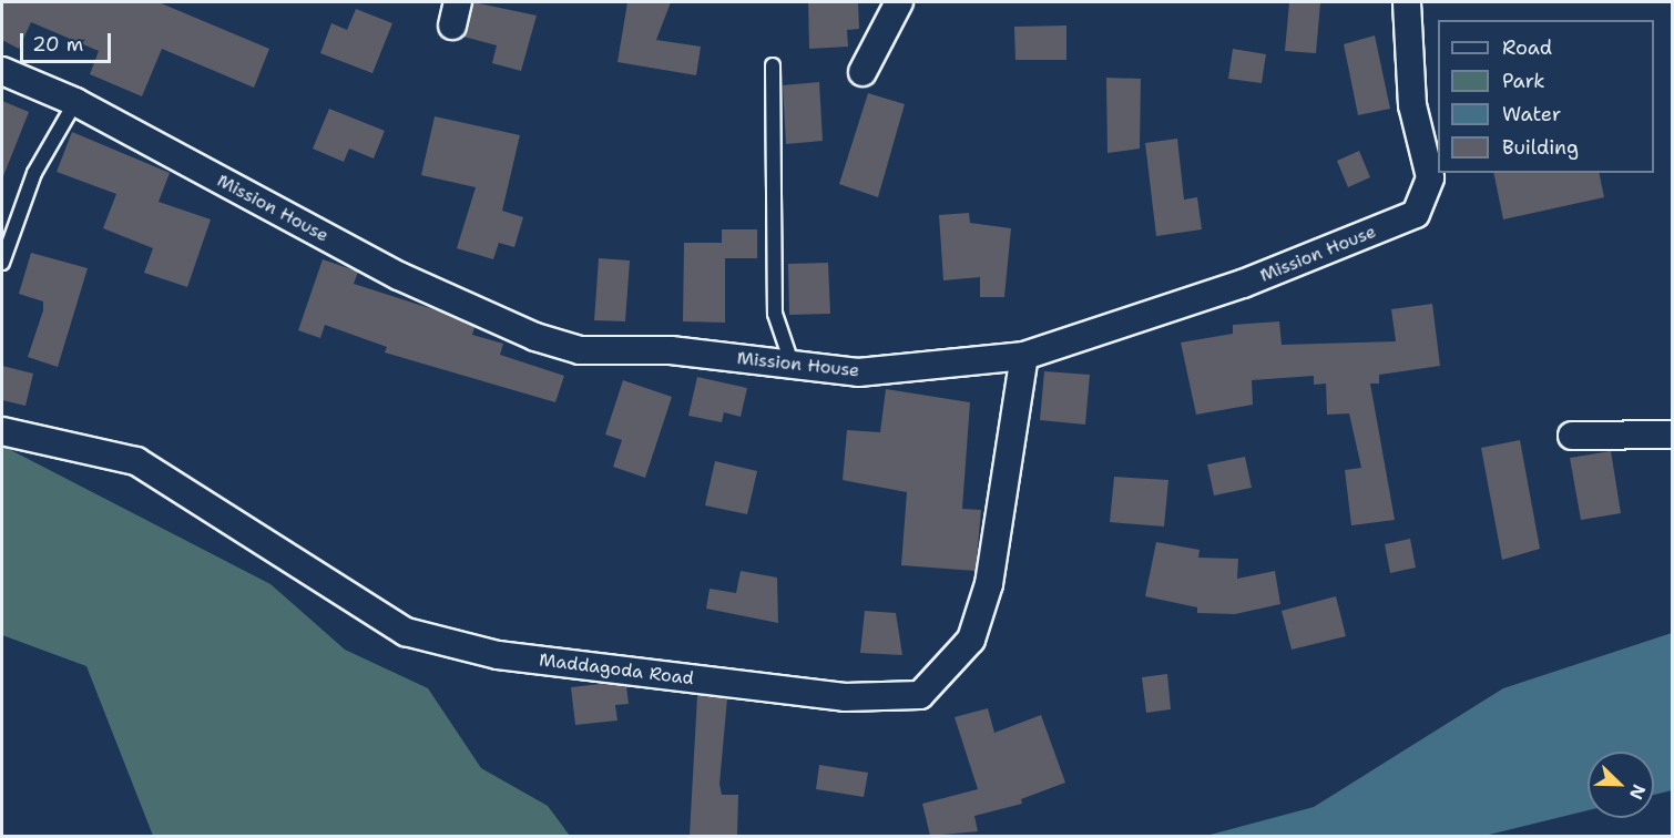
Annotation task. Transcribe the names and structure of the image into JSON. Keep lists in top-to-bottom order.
{
  "streets": {
    "street": ["Mission House", "Maddagoda Road"]
  },
  "crossings": [
    ["Mission House", "Maddagoda Road"]
  ],
  "legend": [
    "Road",
    "Park",
    "Water",
    "Building"
  ],
  "scale_bar": "20 m",
  "north": "bottom right"
}
